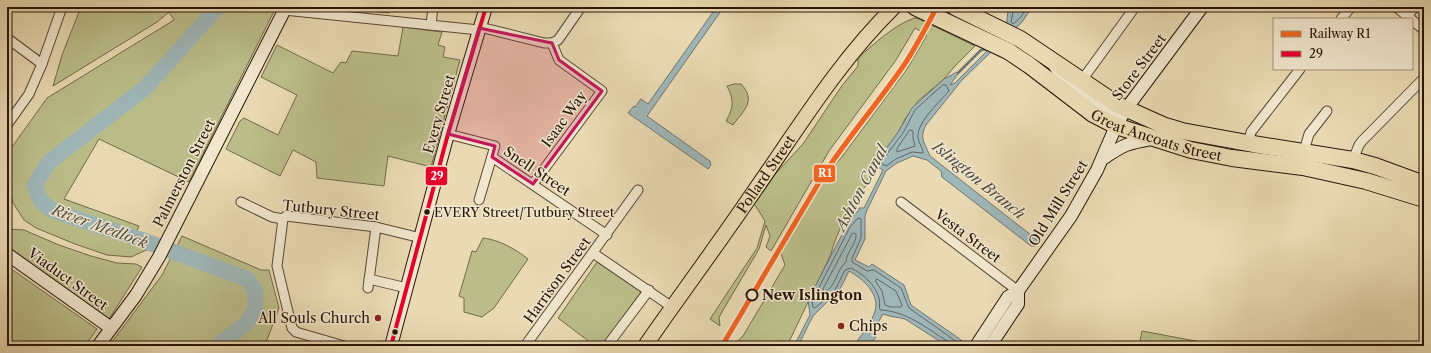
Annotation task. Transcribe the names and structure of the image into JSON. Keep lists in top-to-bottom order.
{
  "streets": {
    "highway": ["Great Ancoats Street"],
    "main road": ["Pollard Street"],
    "street": [
      "Store Street",
      "Every Street",
      "Isaac Way",
      "Snell Street",
      "Palmerston Street",
      "Old Mill Street",
      "Tutbury Street",
      "Vesta Street",
      "Viaduct Street",
      "Harrison Street"
    ]
  },
  "crossings": [
    ["Store Street", "Great Ancoats Street"],
    ["Store Street", "Old Mill Street"],
    ["Every Street", "Tutbury Street"],
    ["Isaac Way", "Snell Street"],
    ["Great Ancoats Street", "Old Mill Street"],
    ["Snell Street", "Harrison Street"],
    ["Palmerston Street", "Viaduct Street"],
    ["Old Mill Street", "Vesta Street"]
  ],
  "water": ["Islington Branch", "Ashton Canal", "River Medlock"],
  "places": [
    "EVERY Street/Tutbury Street",
    "New Islington",
    "All Souls Church",
    "Chips"
  ],
  "lines": ["rail line R1", "transit line 29"],
  "legend": ["Railway R1", "29"]
}
